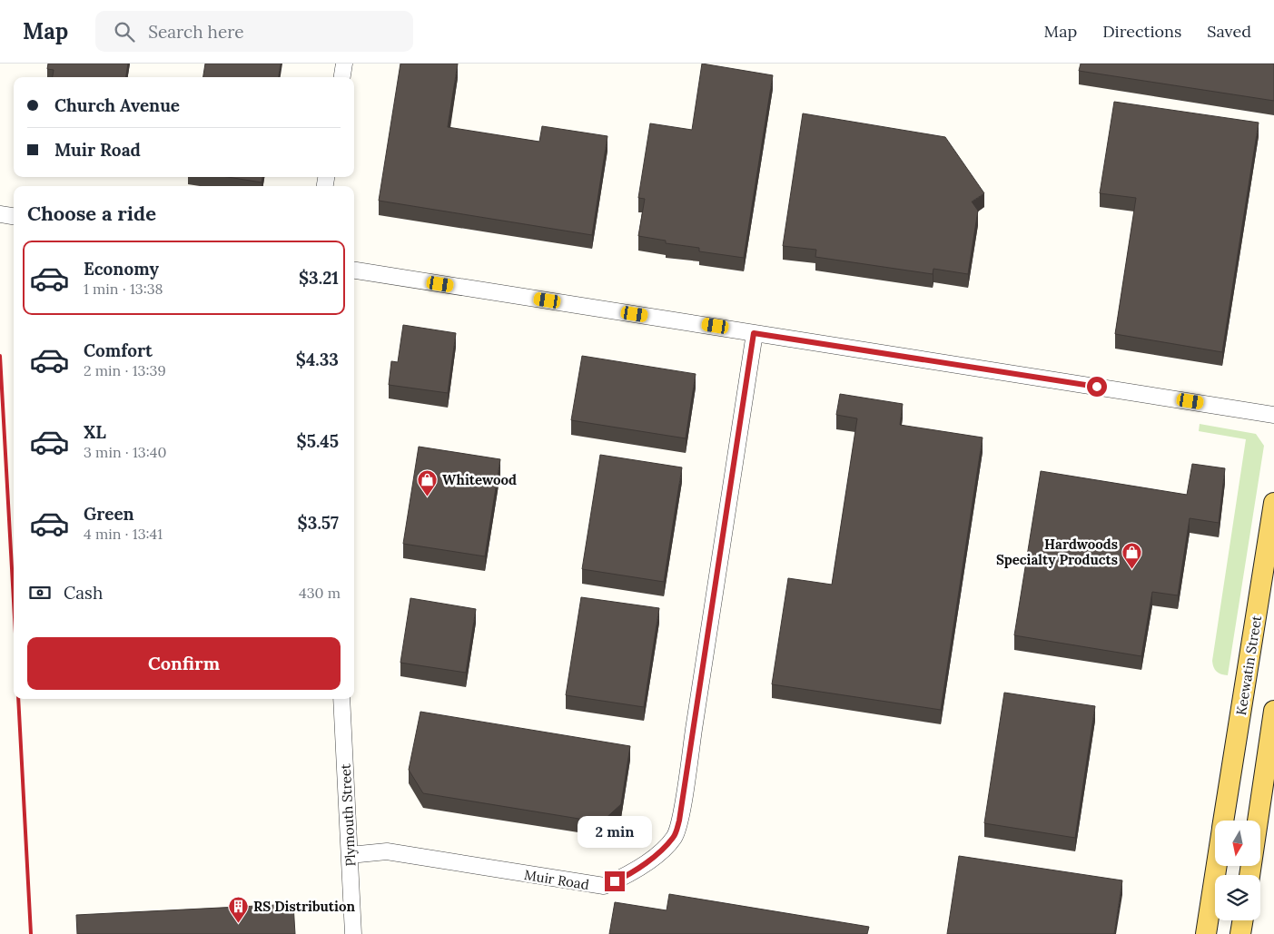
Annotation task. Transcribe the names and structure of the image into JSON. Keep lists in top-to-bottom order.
{
  "streets": {
    "main road": ["Keewatin Street"],
    "street": ["Plymouth Street", "Muir Road"]
  },
  "crossings": [
    ["Plymouth Street", "Muir Road"]
  ],
  "places": {
    "shop": ["Whitewood", "Hardwoods Specialty Products"],
    "building": ["RS Distribution"]
  },
  "north": "bottom",
  "page": {
    "header": "Map",
    "search": "Search here",
    "nav": ["Map", "Directions", "Saved"],
    "banner": ["Church Avenue", "Muir Road"],
    "heading": "Choose a ride",
    "list": [
      {
        "name": "Economy",
        "note": "1 min · 13:38",
        "value": "$3.21"
      },
      {
        "name": "Comfort",
        "note": "2 min · 13:39",
        "value": "$4.33"
      },
      {
        "name": "XL",
        "note": "3 min · 13:40",
        "value": "$5.45"
      },
      {
        "name": "Green",
        "note": "4 min · 13:41",
        "value": "$3.57"
      }
    ],
    "pay": ["Cash", "430 m"],
    "buttons": "Confirm",
    "bubble": "2 min"
  }
}
